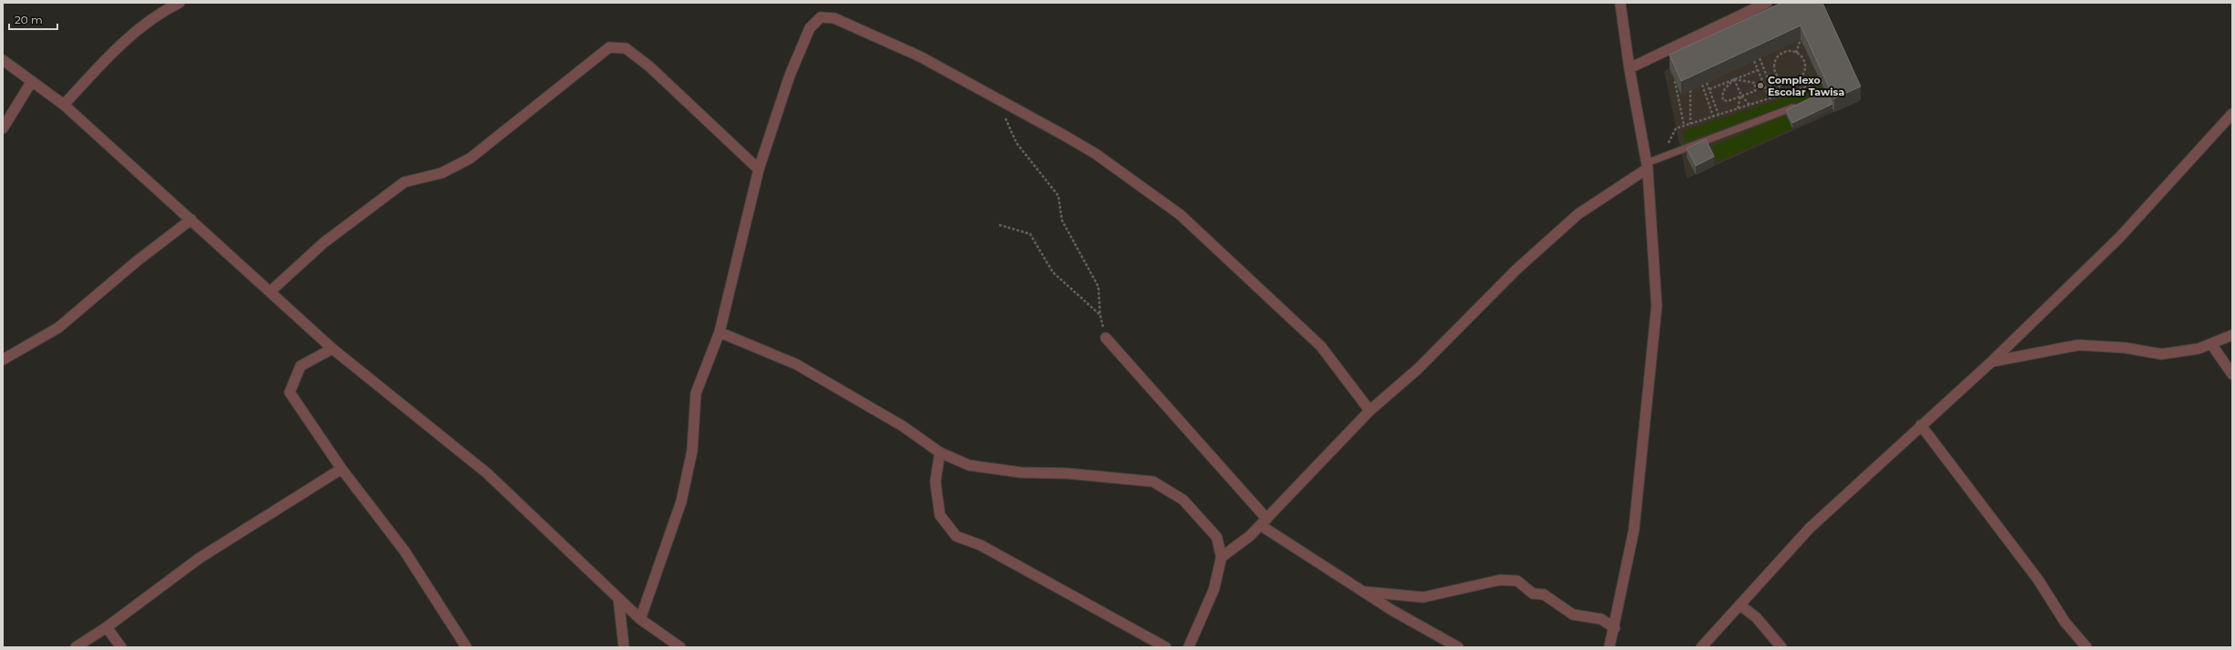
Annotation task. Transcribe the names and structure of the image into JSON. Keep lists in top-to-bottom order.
{
  "places": ["Complexo Escolar Tawisa"],
  "scale_bar": "20 m"
}
